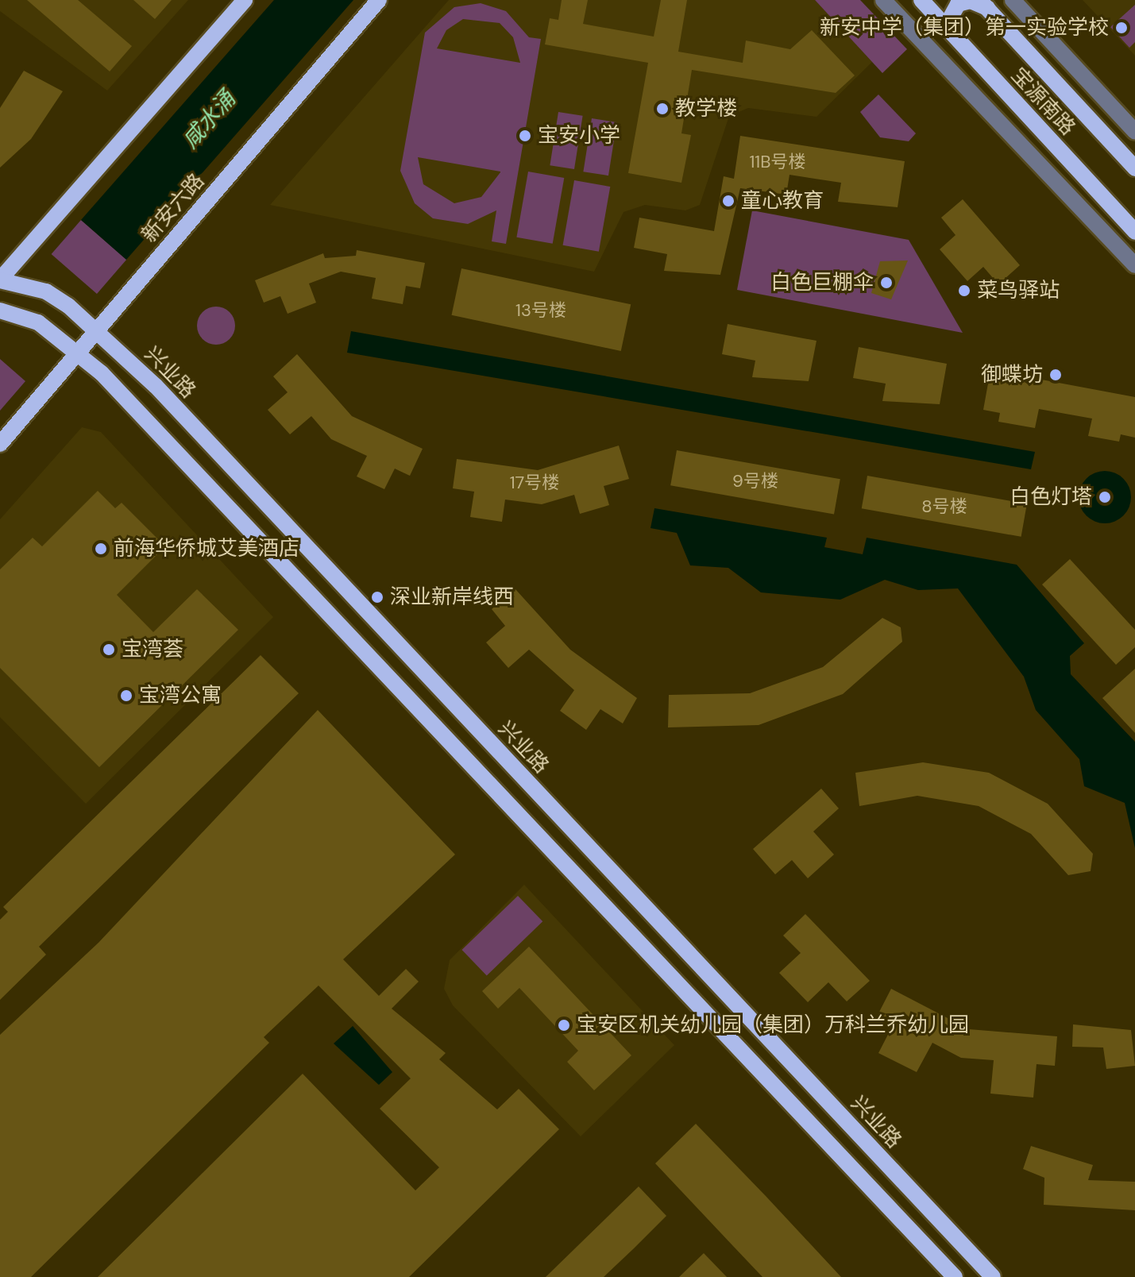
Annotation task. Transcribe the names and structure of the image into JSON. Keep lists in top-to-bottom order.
{
  "streets": {
    "main road": ["宝源南路", "新安六路", "兴业路"]
  },
  "crossings": [
    ["新安六路", "兴业路"]
  ],
  "water": ["咸水涌"],
  "places": [
    "新安中学（集团）第一实验学校",
    "教学楼",
    "宝安小学",
    "童心教育",
    "白色巨棚伞",
    "菜鸟驿站",
    "御蝶坊",
    "白色灯塔",
    "前海华侨城艾美酒店",
    "深业新岸线西",
    "宝湾荟",
    "宝湾公寓",
    "宝安区机关幼儿园（集团）万科兰乔幼儿园"
  ],
  "house_numbers": [
    "11B号楼",
    "13号楼",
    "9号楼",
    "17号楼",
    "8号楼"
  ]
}
